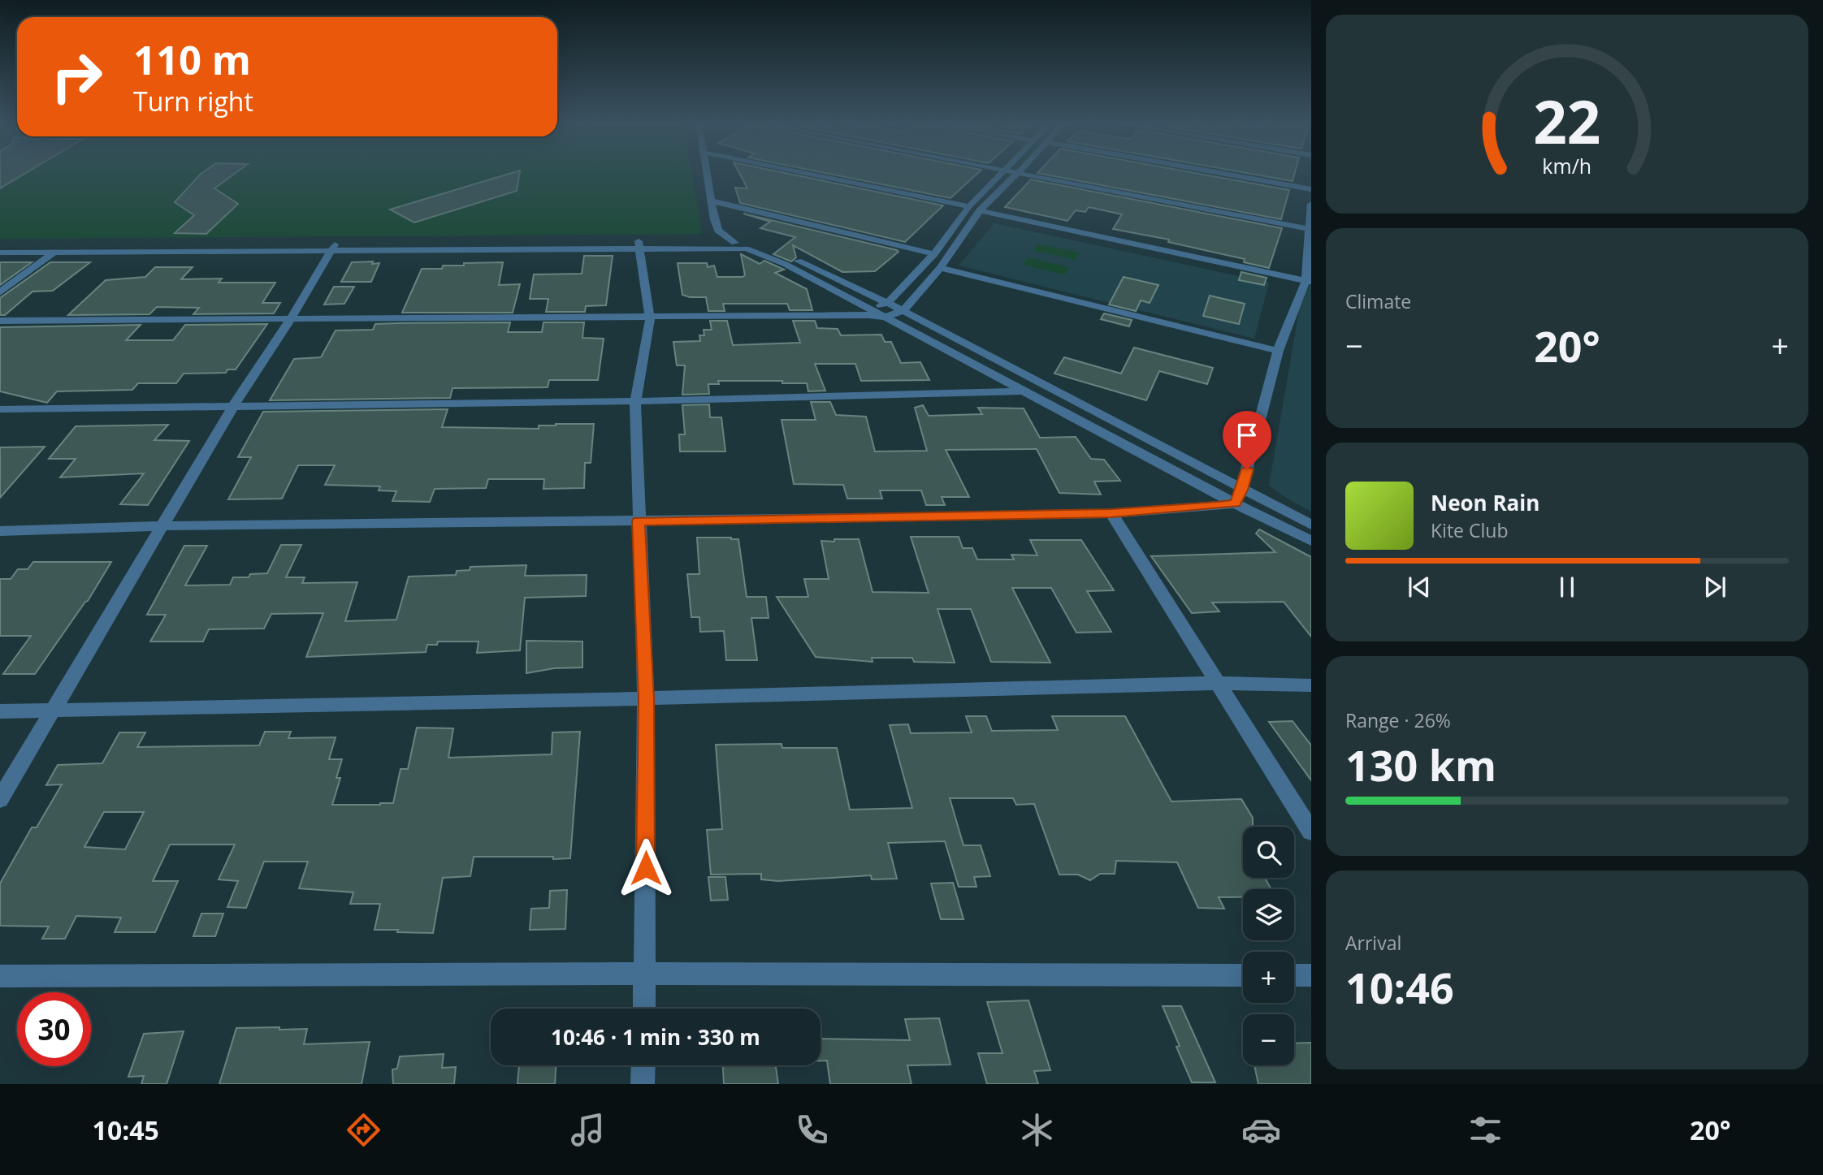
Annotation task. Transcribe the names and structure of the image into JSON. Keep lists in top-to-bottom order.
{
  "page": {
    "turn": ["110 m", "Turn right"],
    "tile": [
      "Climate",
      ["Range · 26%", "130 km"],
      ["Arrival", "10:46"]
    ],
    "heat": ["−", "20°", "+"],
    "song": ["Neon Rain", "Kite Club"],
    "map_buttons": ["+", "−"],
    "limit": "30",
    "trip": "10:46 · 1 min · 330 m",
    "tabs": ["10:45", "20°"],
    "gauge": ["22", "km/h"]
  }
}
